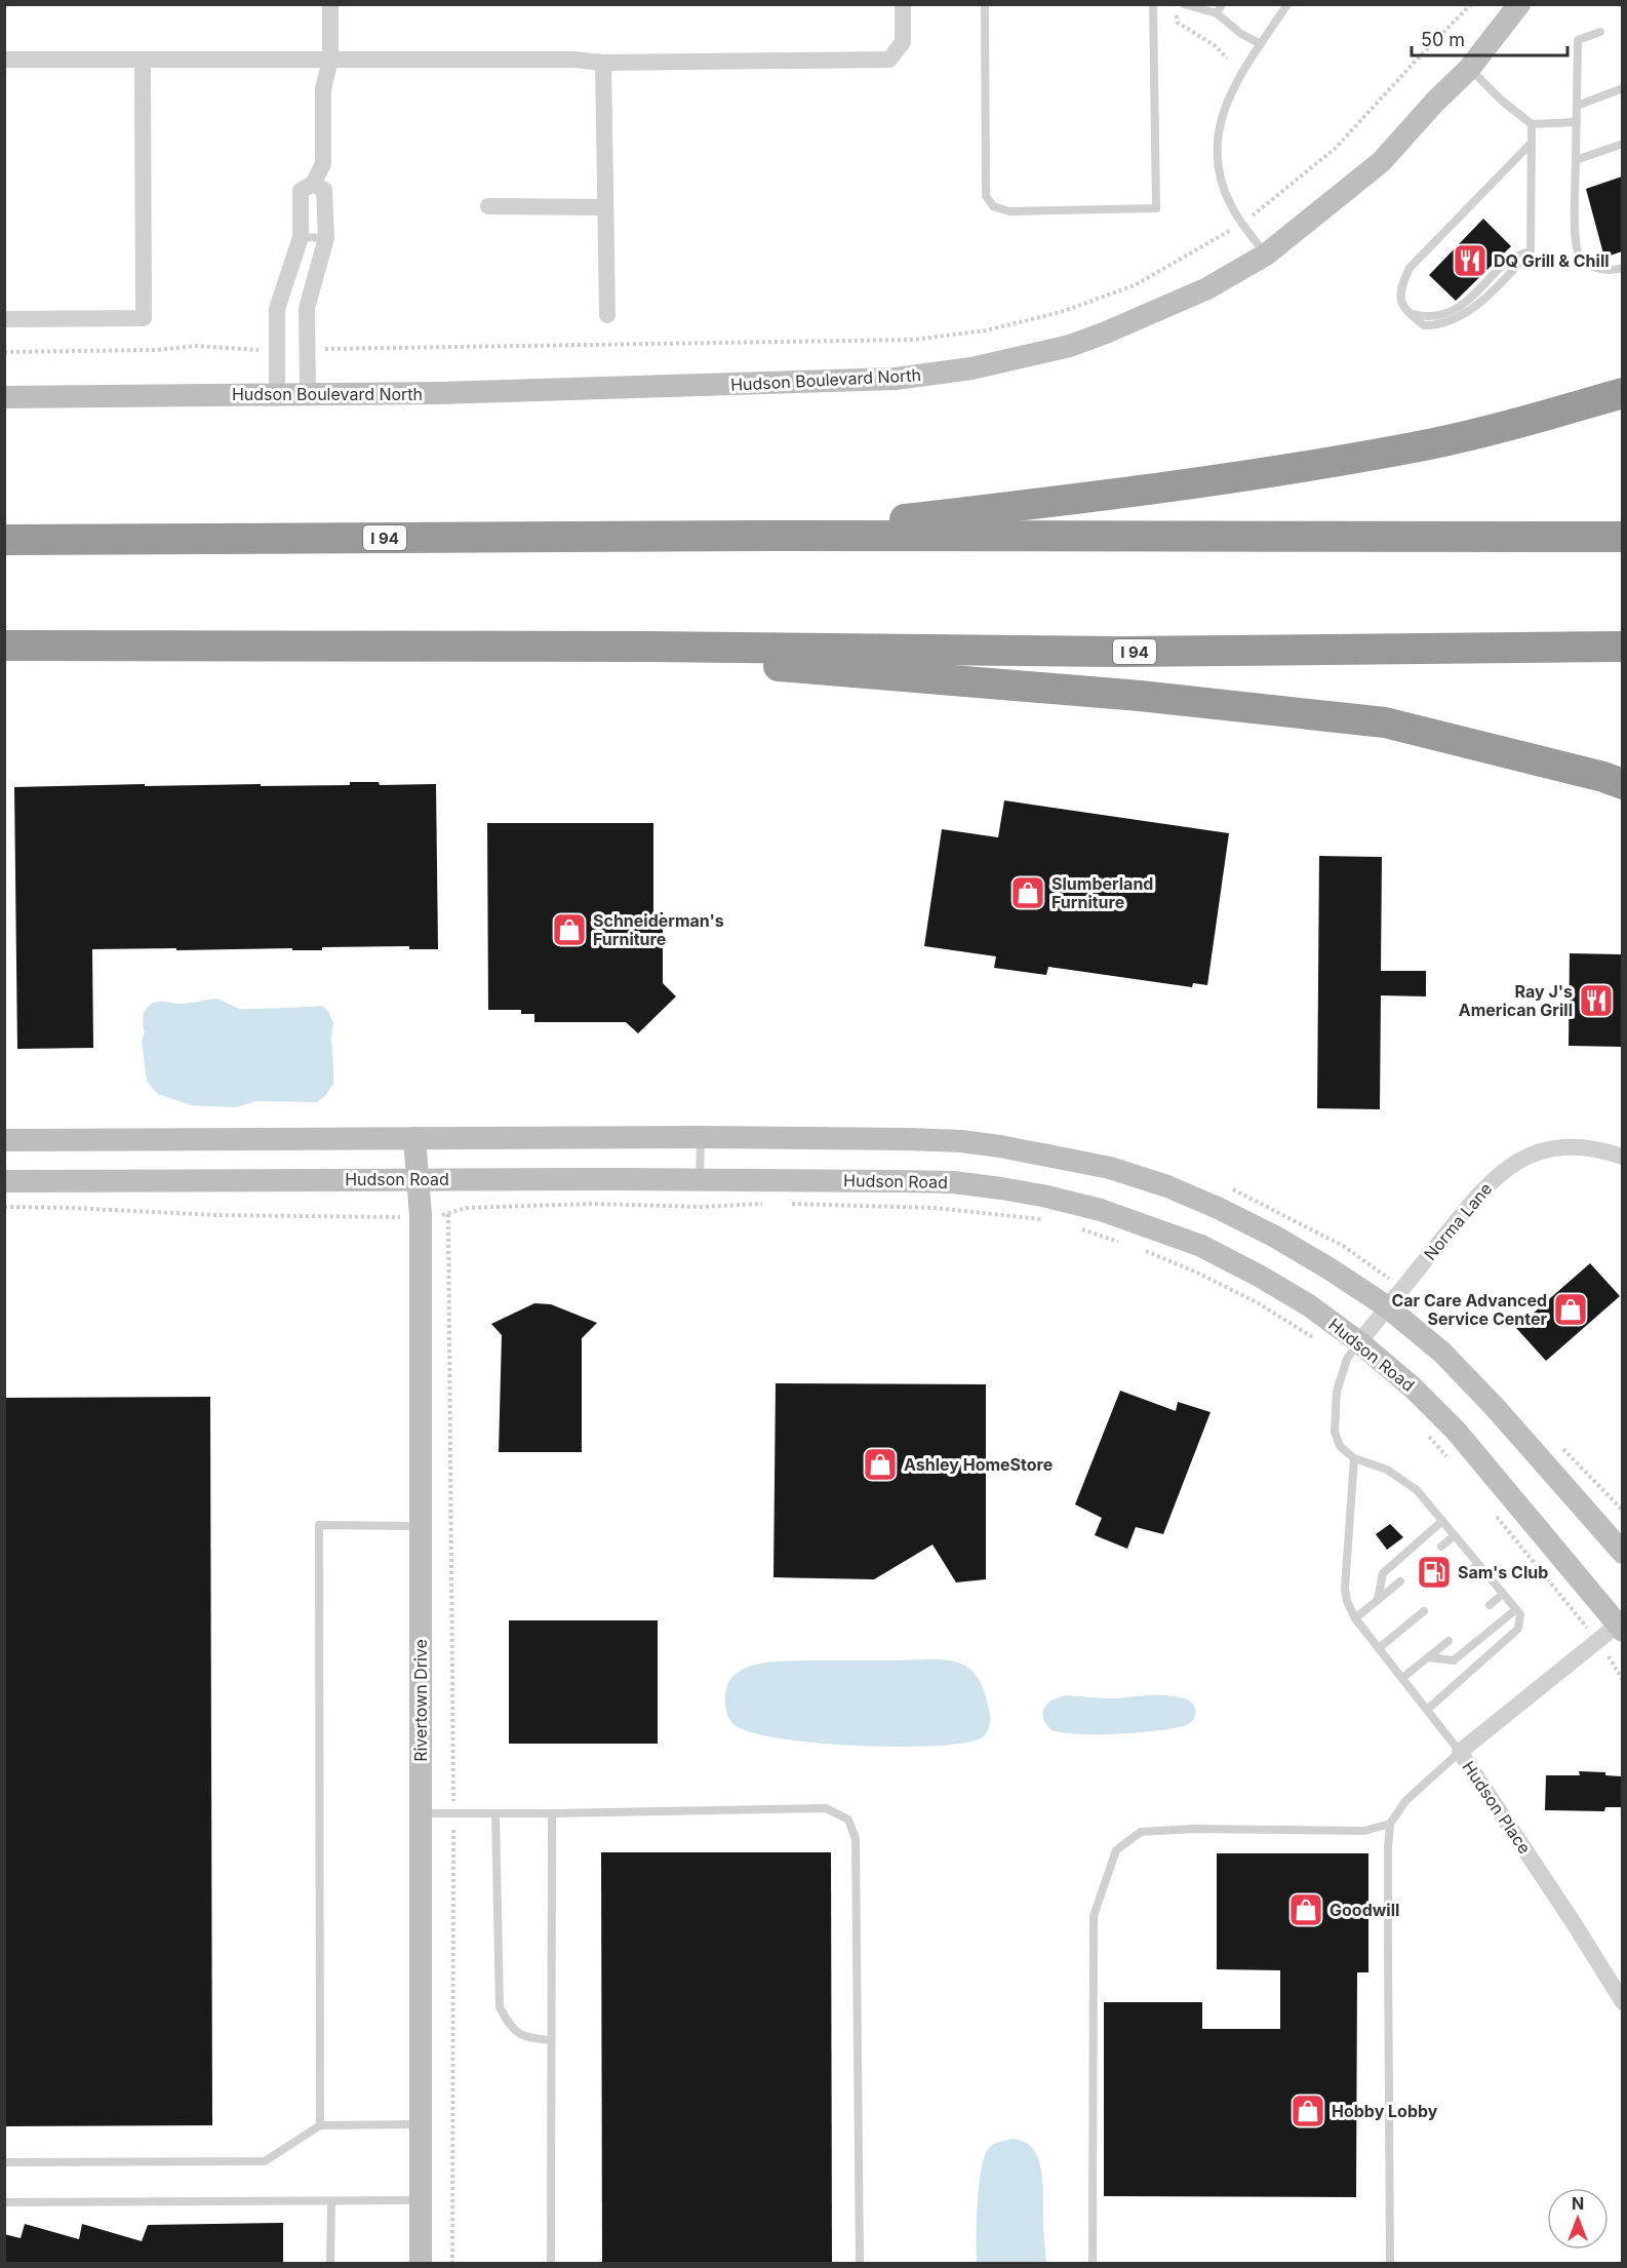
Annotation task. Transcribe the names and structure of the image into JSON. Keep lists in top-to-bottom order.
{
  "streets": {
    "highway": ["I 94"],
    "street": [
      "Hudson Boulevard North",
      "Hudson Road",
      "Norma Lane",
      "Rivertown Drive",
      "Hudson Place"
    ]
  },
  "crossings": [
    ["Hudson Road", "Norma Lane"],
    ["Hudson Road", "Rivertown Drive"],
    ["Hudson Road", "Hudson Place"]
  ],
  "places": {
    "restaurant": ["DQ Grill & Chill", "Ray J's American Grill"],
    "shop": [
      "Slumberland Furniture",
      "Schneiderman's Furniture",
      "Car Care Advanced Service Center",
      "Ashley HomeStore",
      "Goodwill",
      "Hobby Lobby"
    ],
    "fuel station": ["Sam's Club"]
  },
  "scale_bar": "50 m",
  "north": "top"
}
